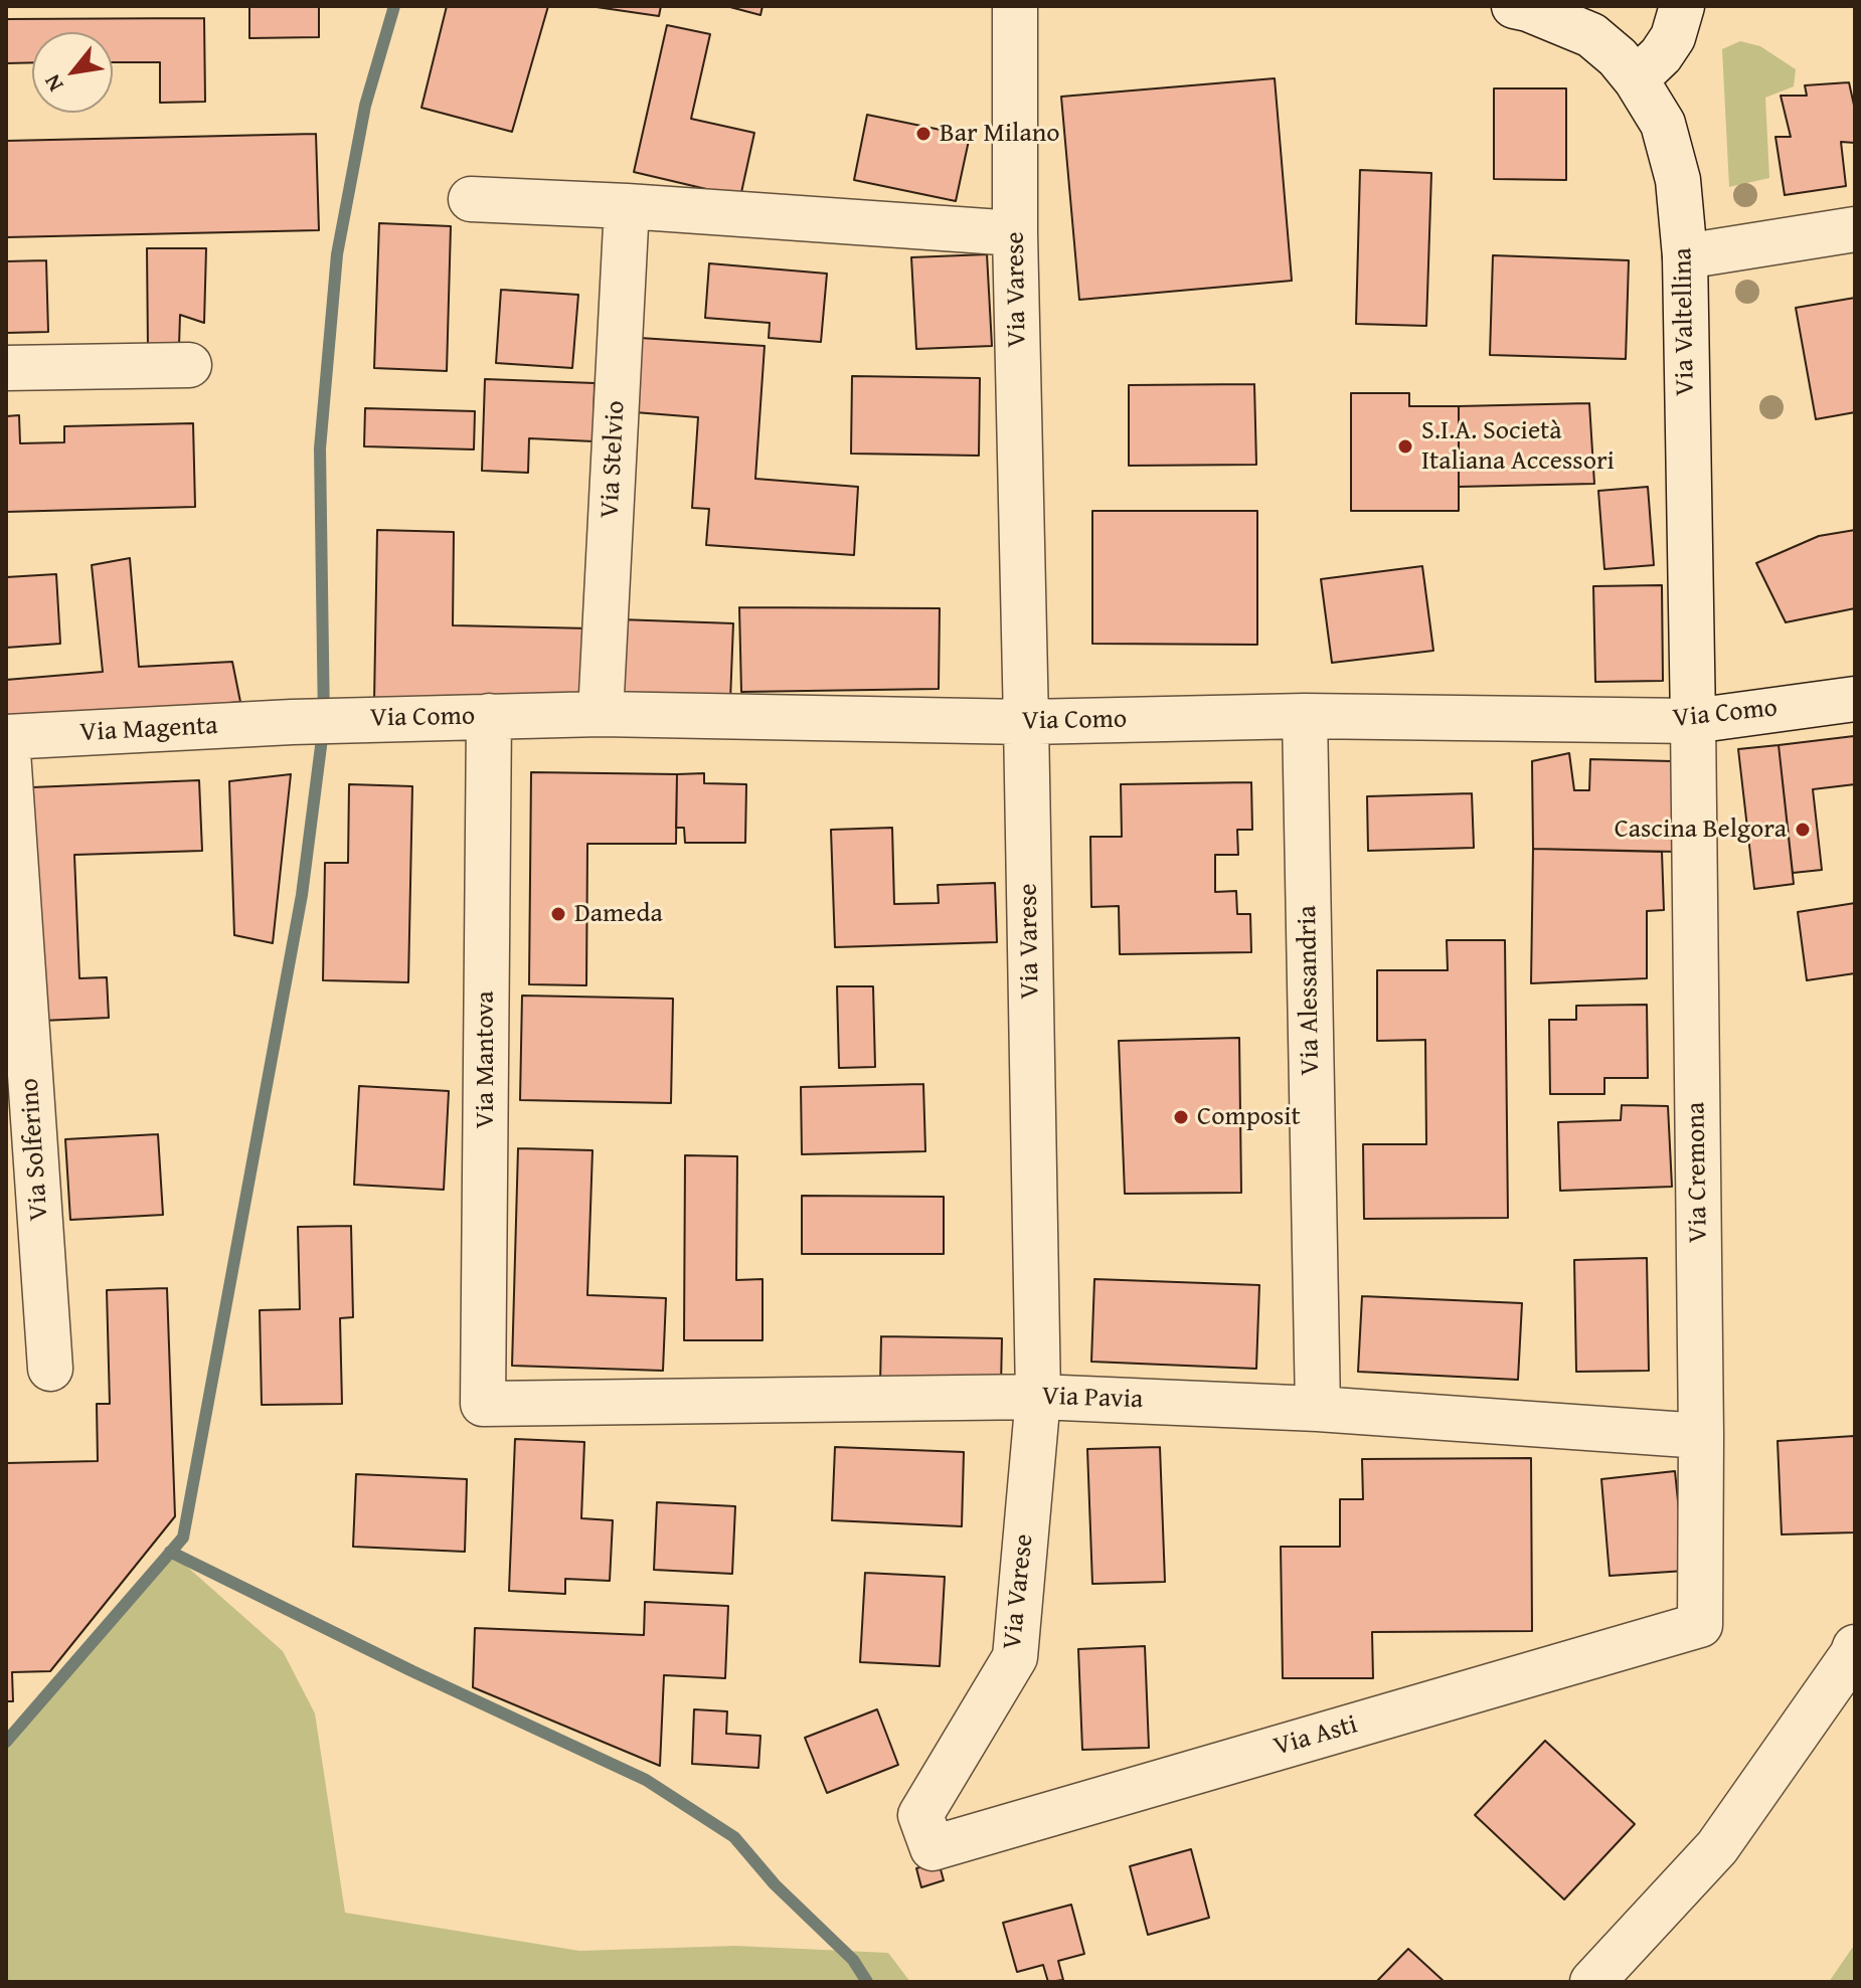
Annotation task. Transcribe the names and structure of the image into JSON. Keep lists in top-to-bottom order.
{
  "streets": {
    "street": [
      "Via Varese",
      "Via Valtellina",
      "Via Stelvio",
      "Via Como",
      "Via Magenta",
      "Via Alessandria",
      "Via Mantova",
      "Via Solferino",
      "Via Cremona",
      "Via Pavia",
      "Via Asti"
    ]
  },
  "crossings": [
    ["Via Varese", "Via Como"],
    ["Via Varese", "Via Pavia"],
    ["Via Varese", "Via Asti"],
    ["Via Valtellina", "Via Como"],
    ["Via Valtellina", "Via Cremona"],
    ["Via Stelvio", "Via Como"],
    ["Via Como", "Via Magenta"],
    ["Via Como", "Via Alessandria"],
    ["Via Como", "Via Mantova"],
    ["Via Como", "Via Cremona"],
    ["Via Magenta", "Via Solferino"],
    ["Via Alessandria", "Via Pavia"],
    ["Via Mantova", "Via Pavia"],
    ["Via Cremona", "Via Pavia"],
    ["Via Cremona", "Via Asti"]
  ],
  "places": [
    "Bar Milano",
    "S.I.A. Società Italiana Accessori",
    "Cascina Belgora",
    "Dameda",
    "Composit"
  ],
  "north": "bottom left"
}
